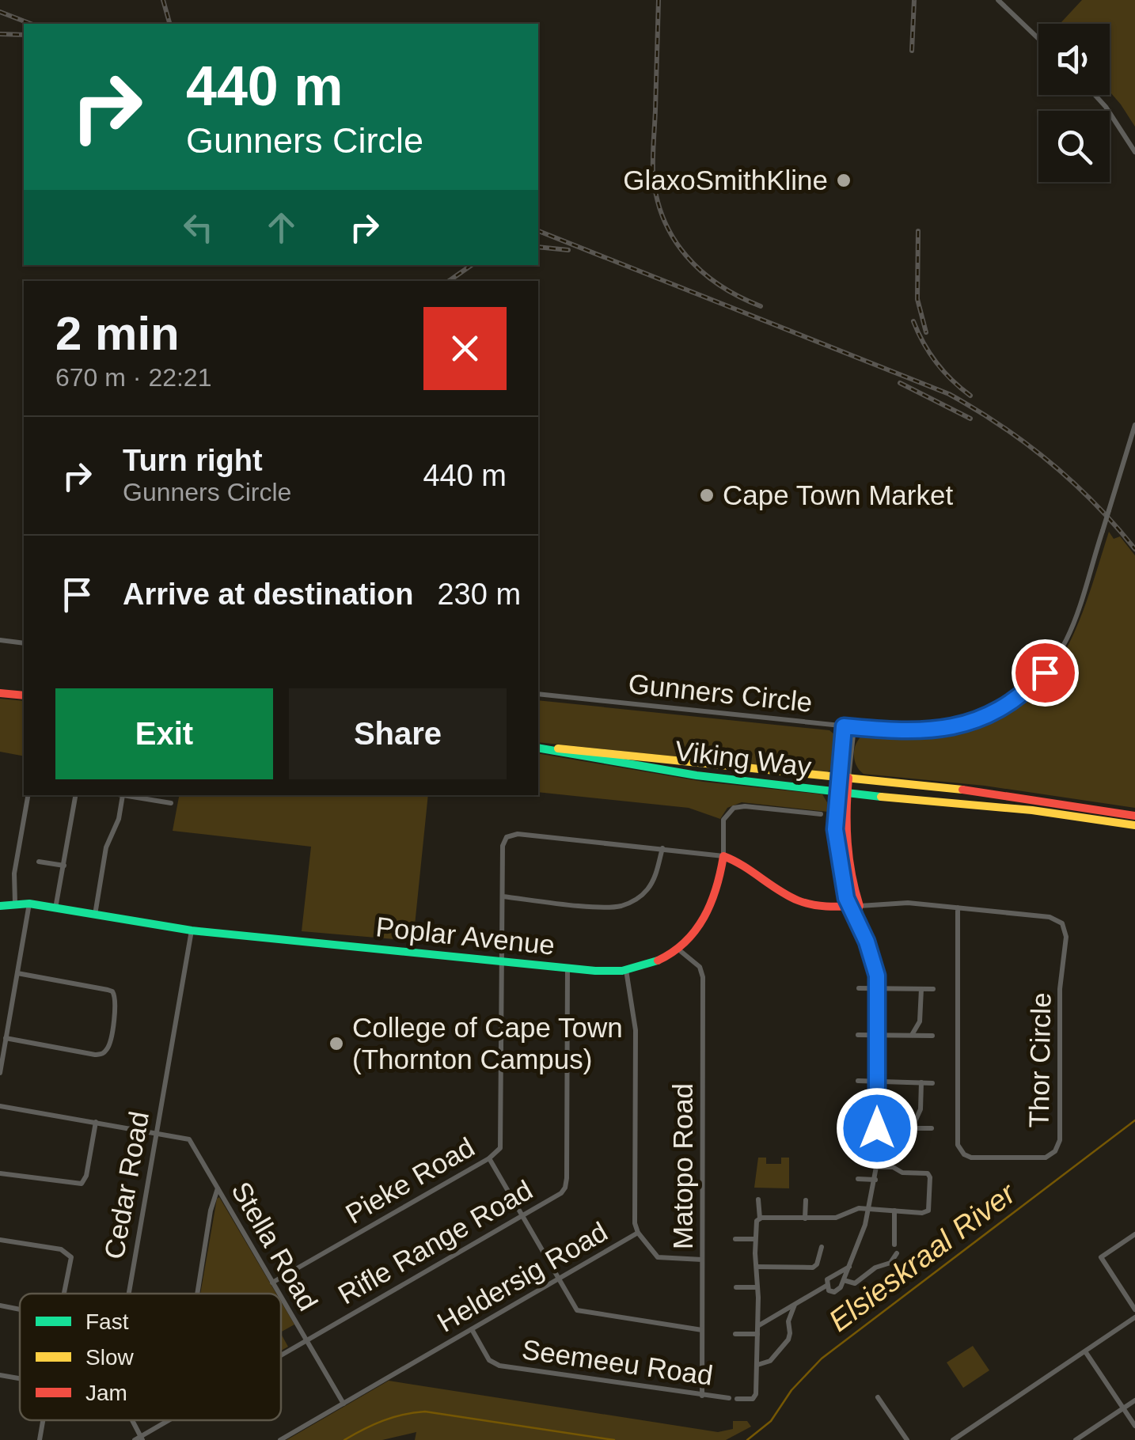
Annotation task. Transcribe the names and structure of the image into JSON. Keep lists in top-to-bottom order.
{
  "streets": {
    "main road": ["Viking Way", "Poplar Avenue"],
    "street": [
      "Gunners Circle",
      "Thor Circle",
      "Matopo Road",
      "Pieke Road",
      "Cedar Road",
      "Rifle Range Road",
      "Stella Road",
      "Heldersig Road",
      "Seemeeu Road"
    ]
  },
  "crossings": [
    ["Poplar Avenue", "Matopo Road"],
    ["Poplar Avenue", "Pieke Road"],
    ["Poplar Avenue", "Cedar Road"],
    ["Poplar Avenue", "Rifle Range Road"],
    ["Poplar Avenue", "Heldersig Road"],
    ["Matopo Road", "Seemeeu Road"],
    ["Pieke Road", "Stella Road"],
    ["Cedar Road", "Rifle Range Road"],
    ["Cedar Road", "Stella Road"],
    ["Rifle Range Road", "Stella Road"],
    ["Stella Road", "Heldersig Road"],
    ["Heldersig Road", "Seemeeu Road"]
  ],
  "water": ["Elsieskraal River"],
  "places": ["GlaxoSmithKline", "Cape Town Market", "College of Cape Town (Thornton Campus)"],
  "legend": ["Fast", "Slow", "Jam"],
  "page": {
    "turn": ["440 m", "Gunners Circle"],
    "heading": ["2 min", "670 m · 22:21"],
    "list": [
      {
        "name": "Turn right",
        "note": "Gunners Circle",
        "value": "440 m"
      },
      {
        "name": "Arrive at destination",
        "value": "230 m"
      }
    ],
    "buttons": ["Exit", "Share"]
  }
}
